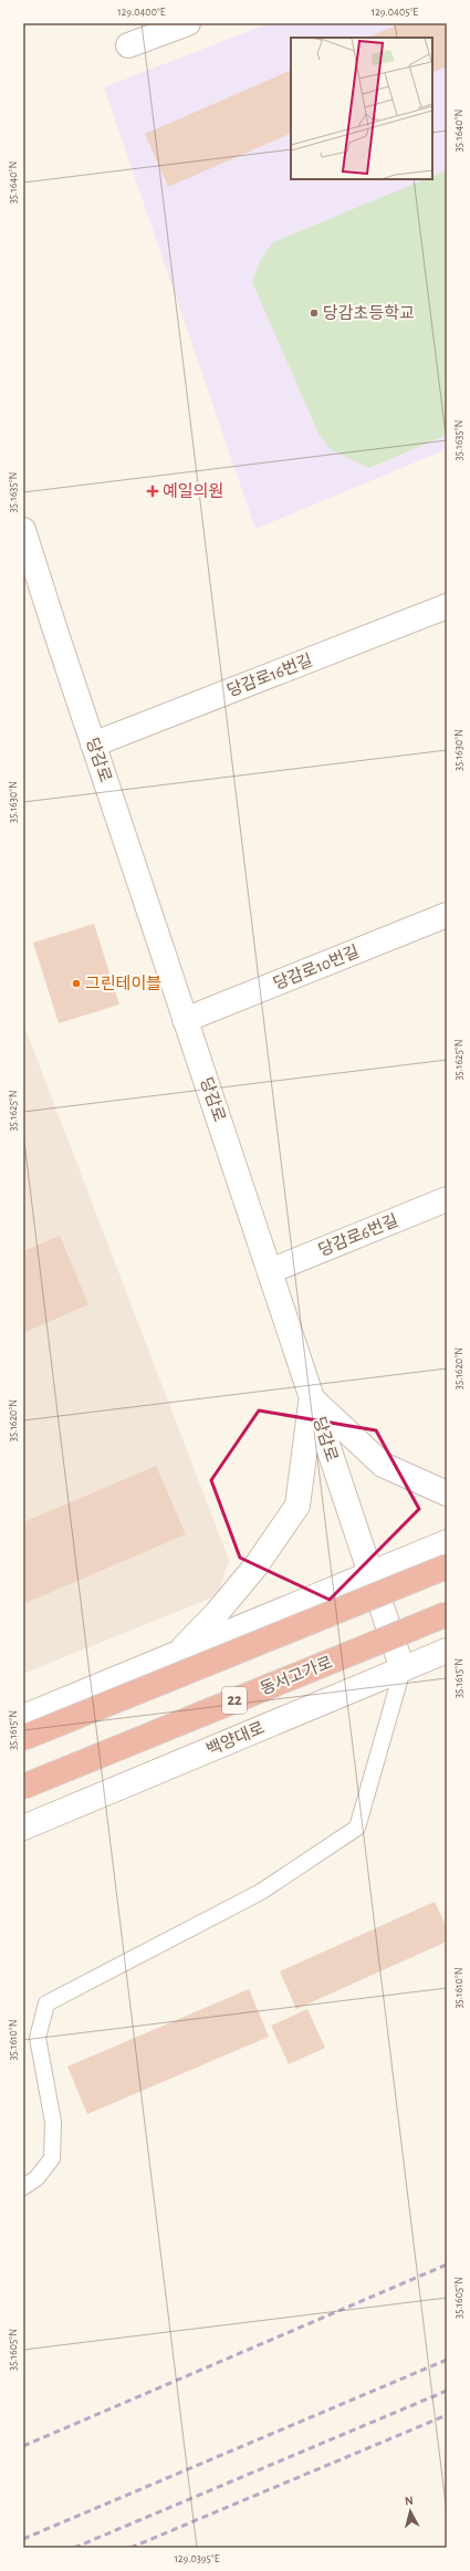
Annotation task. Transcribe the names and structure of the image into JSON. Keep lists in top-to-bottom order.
{
  "streets": {
    "highway": ["동서고가로", "22"],
    "main road": [
      "당감로16번길",
      "당감로",
      "당감로10번길",
      "당감로6번길",
      "백양대로"
    ]
  },
  "crossings": [
    ["당감로16번길", "당감로"],
    ["당감로", "당감로10번길"],
    ["당감로", "당감로6번길"],
    ["당감로", "백양대로"]
  ],
  "places": {
    "other": ["당감초등학교", "그린테이블"],
    "health": ["예일의원"]
  },
  "north": "top",
  "coordinates": [
    "129.0400°E",
    "129.0405°E",
    "35.1640°N",
    "35.1635°N",
    "35.1630°N",
    "35.1625°N",
    "35.1620°N",
    "35.1615°N",
    "35.1610°N",
    "35.1605°N",
    "129.0395°E"
  ]
}
